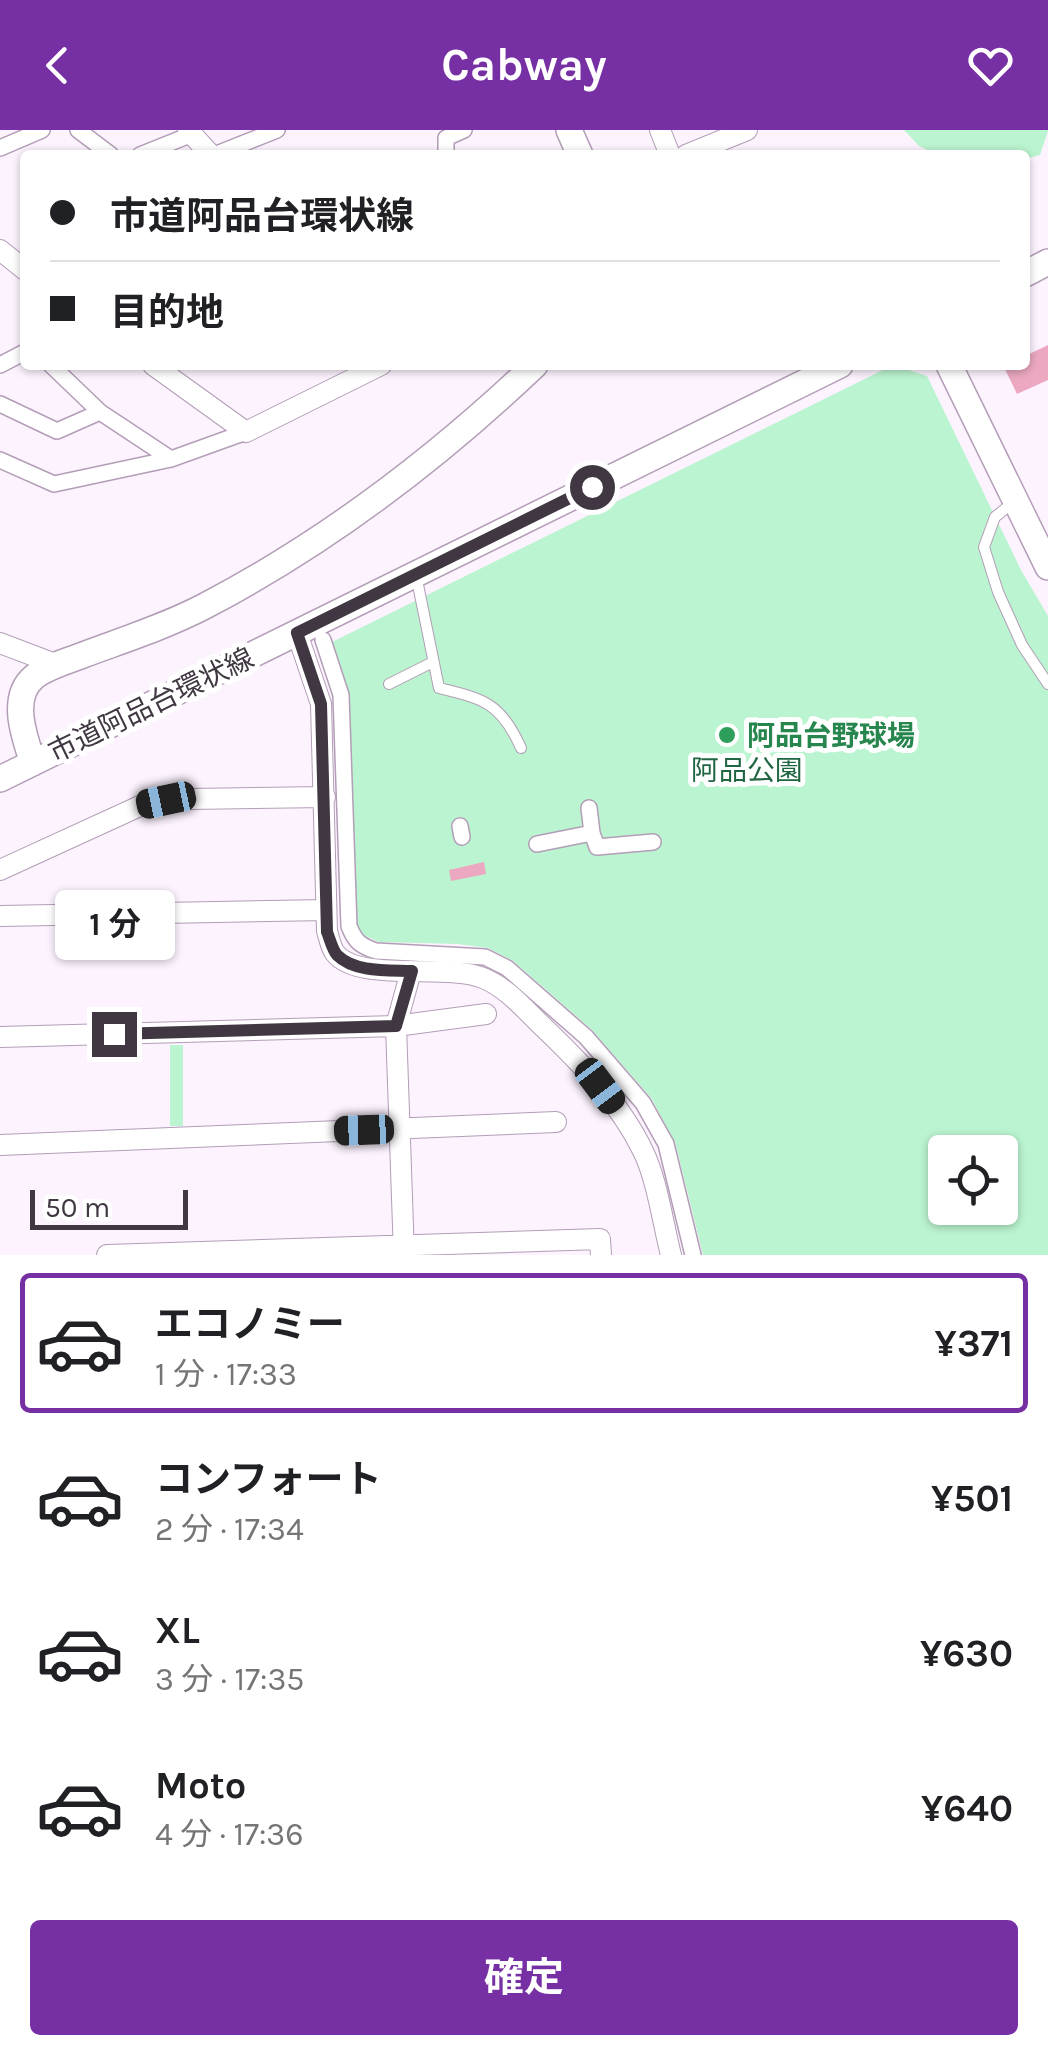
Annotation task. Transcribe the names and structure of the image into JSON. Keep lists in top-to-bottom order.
{
  "streets": {
    "street": ["市道阿品台環状線"]
  },
  "parks": ["阿品公園"],
  "places": ["阿品台野球場"],
  "scale_bar": "50 m",
  "page": {
    "header": "Cabway",
    "banner": ["市道阿品台環状線", "目的地"],
    "bubble": "1 分",
    "scale": "50 m",
    "list": [
      {
        "name": "エコノミー",
        "note": "1 分 · 17:33",
        "value": "¥371"
      },
      {
        "name": "コンフォート",
        "note": "2 分 · 17:34",
        "value": "¥501"
      },
      {
        "name": "XL",
        "note": "3 分 · 17:35",
        "value": "¥630"
      },
      {
        "name": "Moto",
        "note": "4 分 · 17:36",
        "value": "¥640"
      }
    ],
    "buttons": "確定"
  }
}
